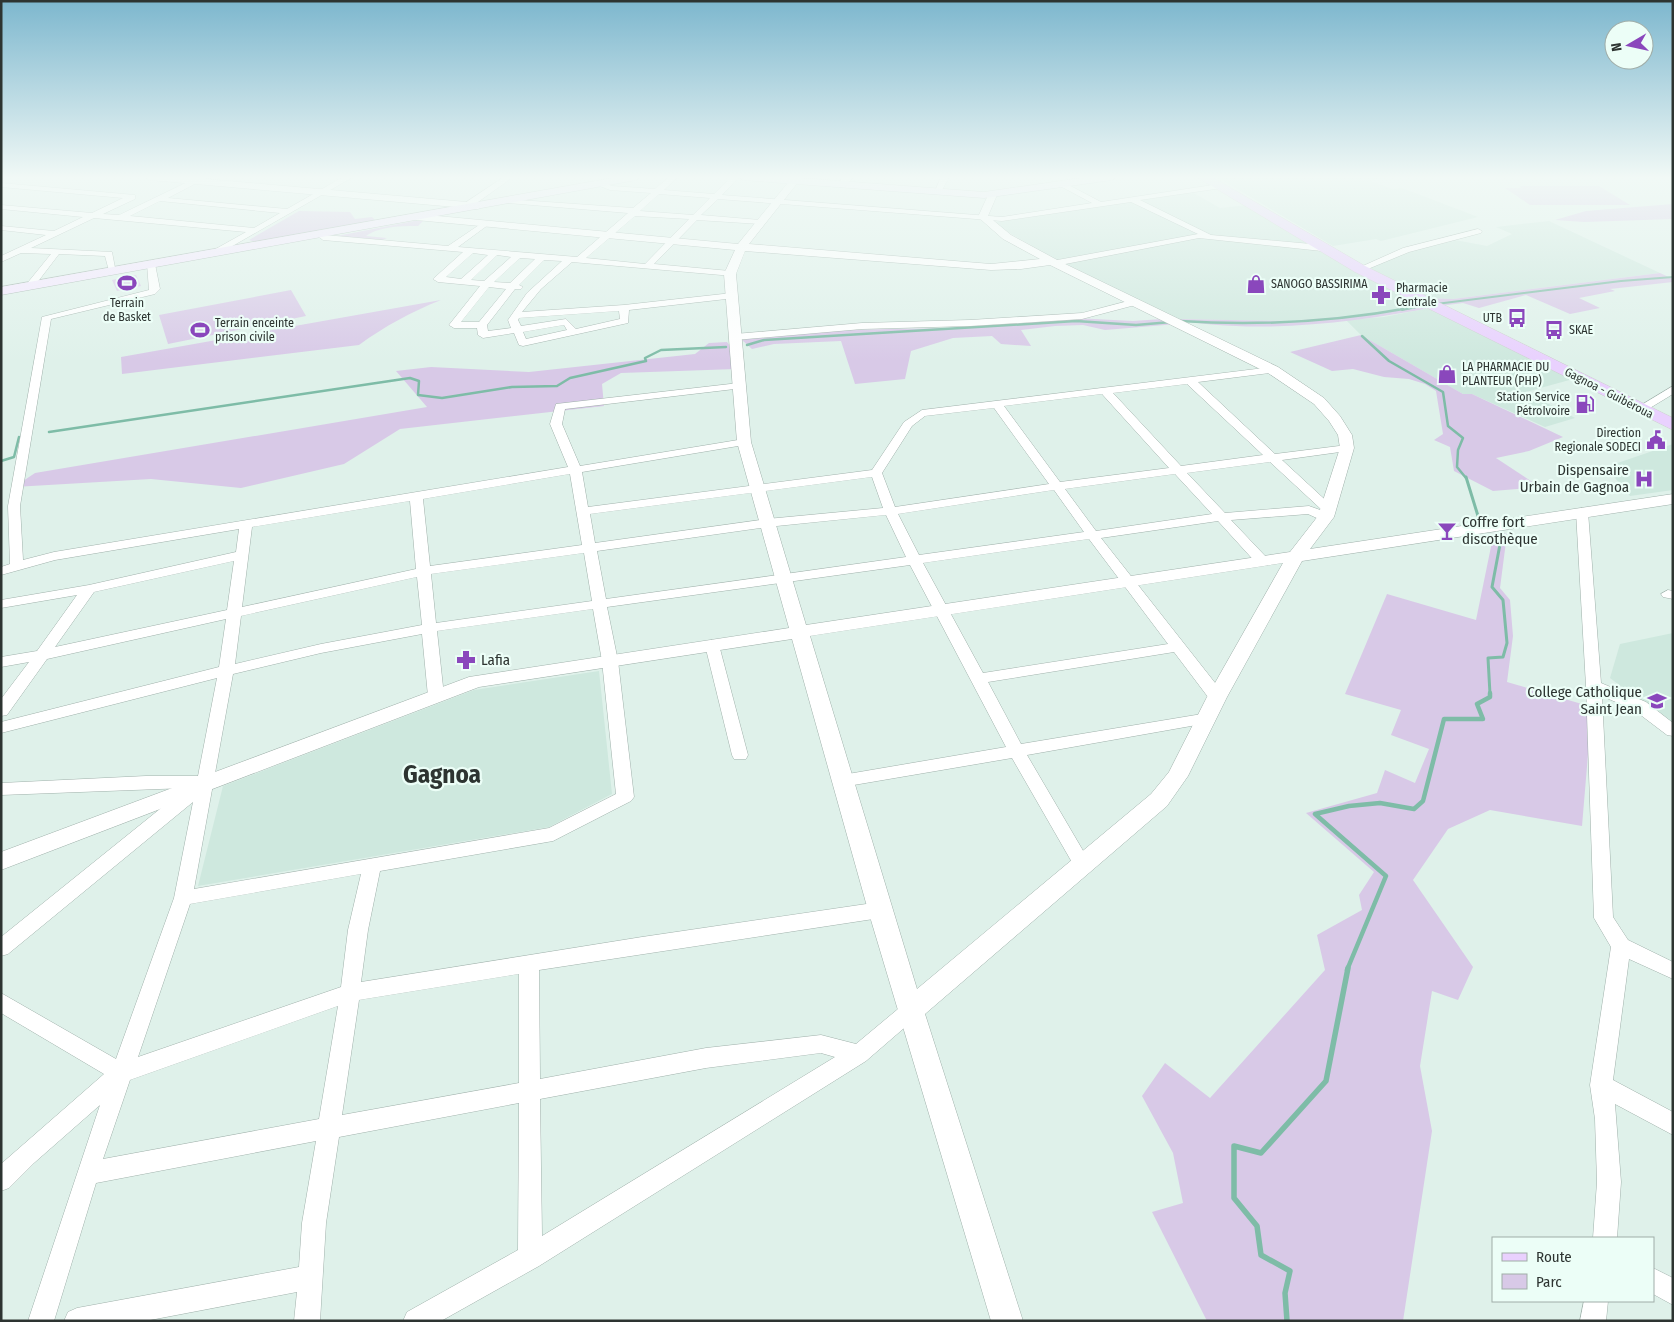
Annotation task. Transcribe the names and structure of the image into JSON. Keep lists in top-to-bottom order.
{
  "streets": {
    "main road": ["Gagnoa - Guibéroua"]
  },
  "districts": ["Gagnoa"],
  "places": {
    "sports": ["Terrain de Basket", "Terrain enceinte prison civile"],
    "shop": ["SANOGO BASSIRIMA", "LA PHARMACIE DU PLANTEUR (PHP)"],
    "pharmacy": ["Pharmacie Centrale", "Lafia"],
    "bus stop": ["UTB", "SKAE"],
    "fuel station": ["Station Service PétroIvoire"],
    "public building": ["Direction Regionale SODECI"],
    "hospital": ["Dispensaire Urbain de Gagnoa"],
    "bar": ["Coffre fort discothèque"],
    "school or university": ["College Catholique Saint Jean"]
  },
  "legend": ["Route", "Parc"],
  "north": "left"
}
